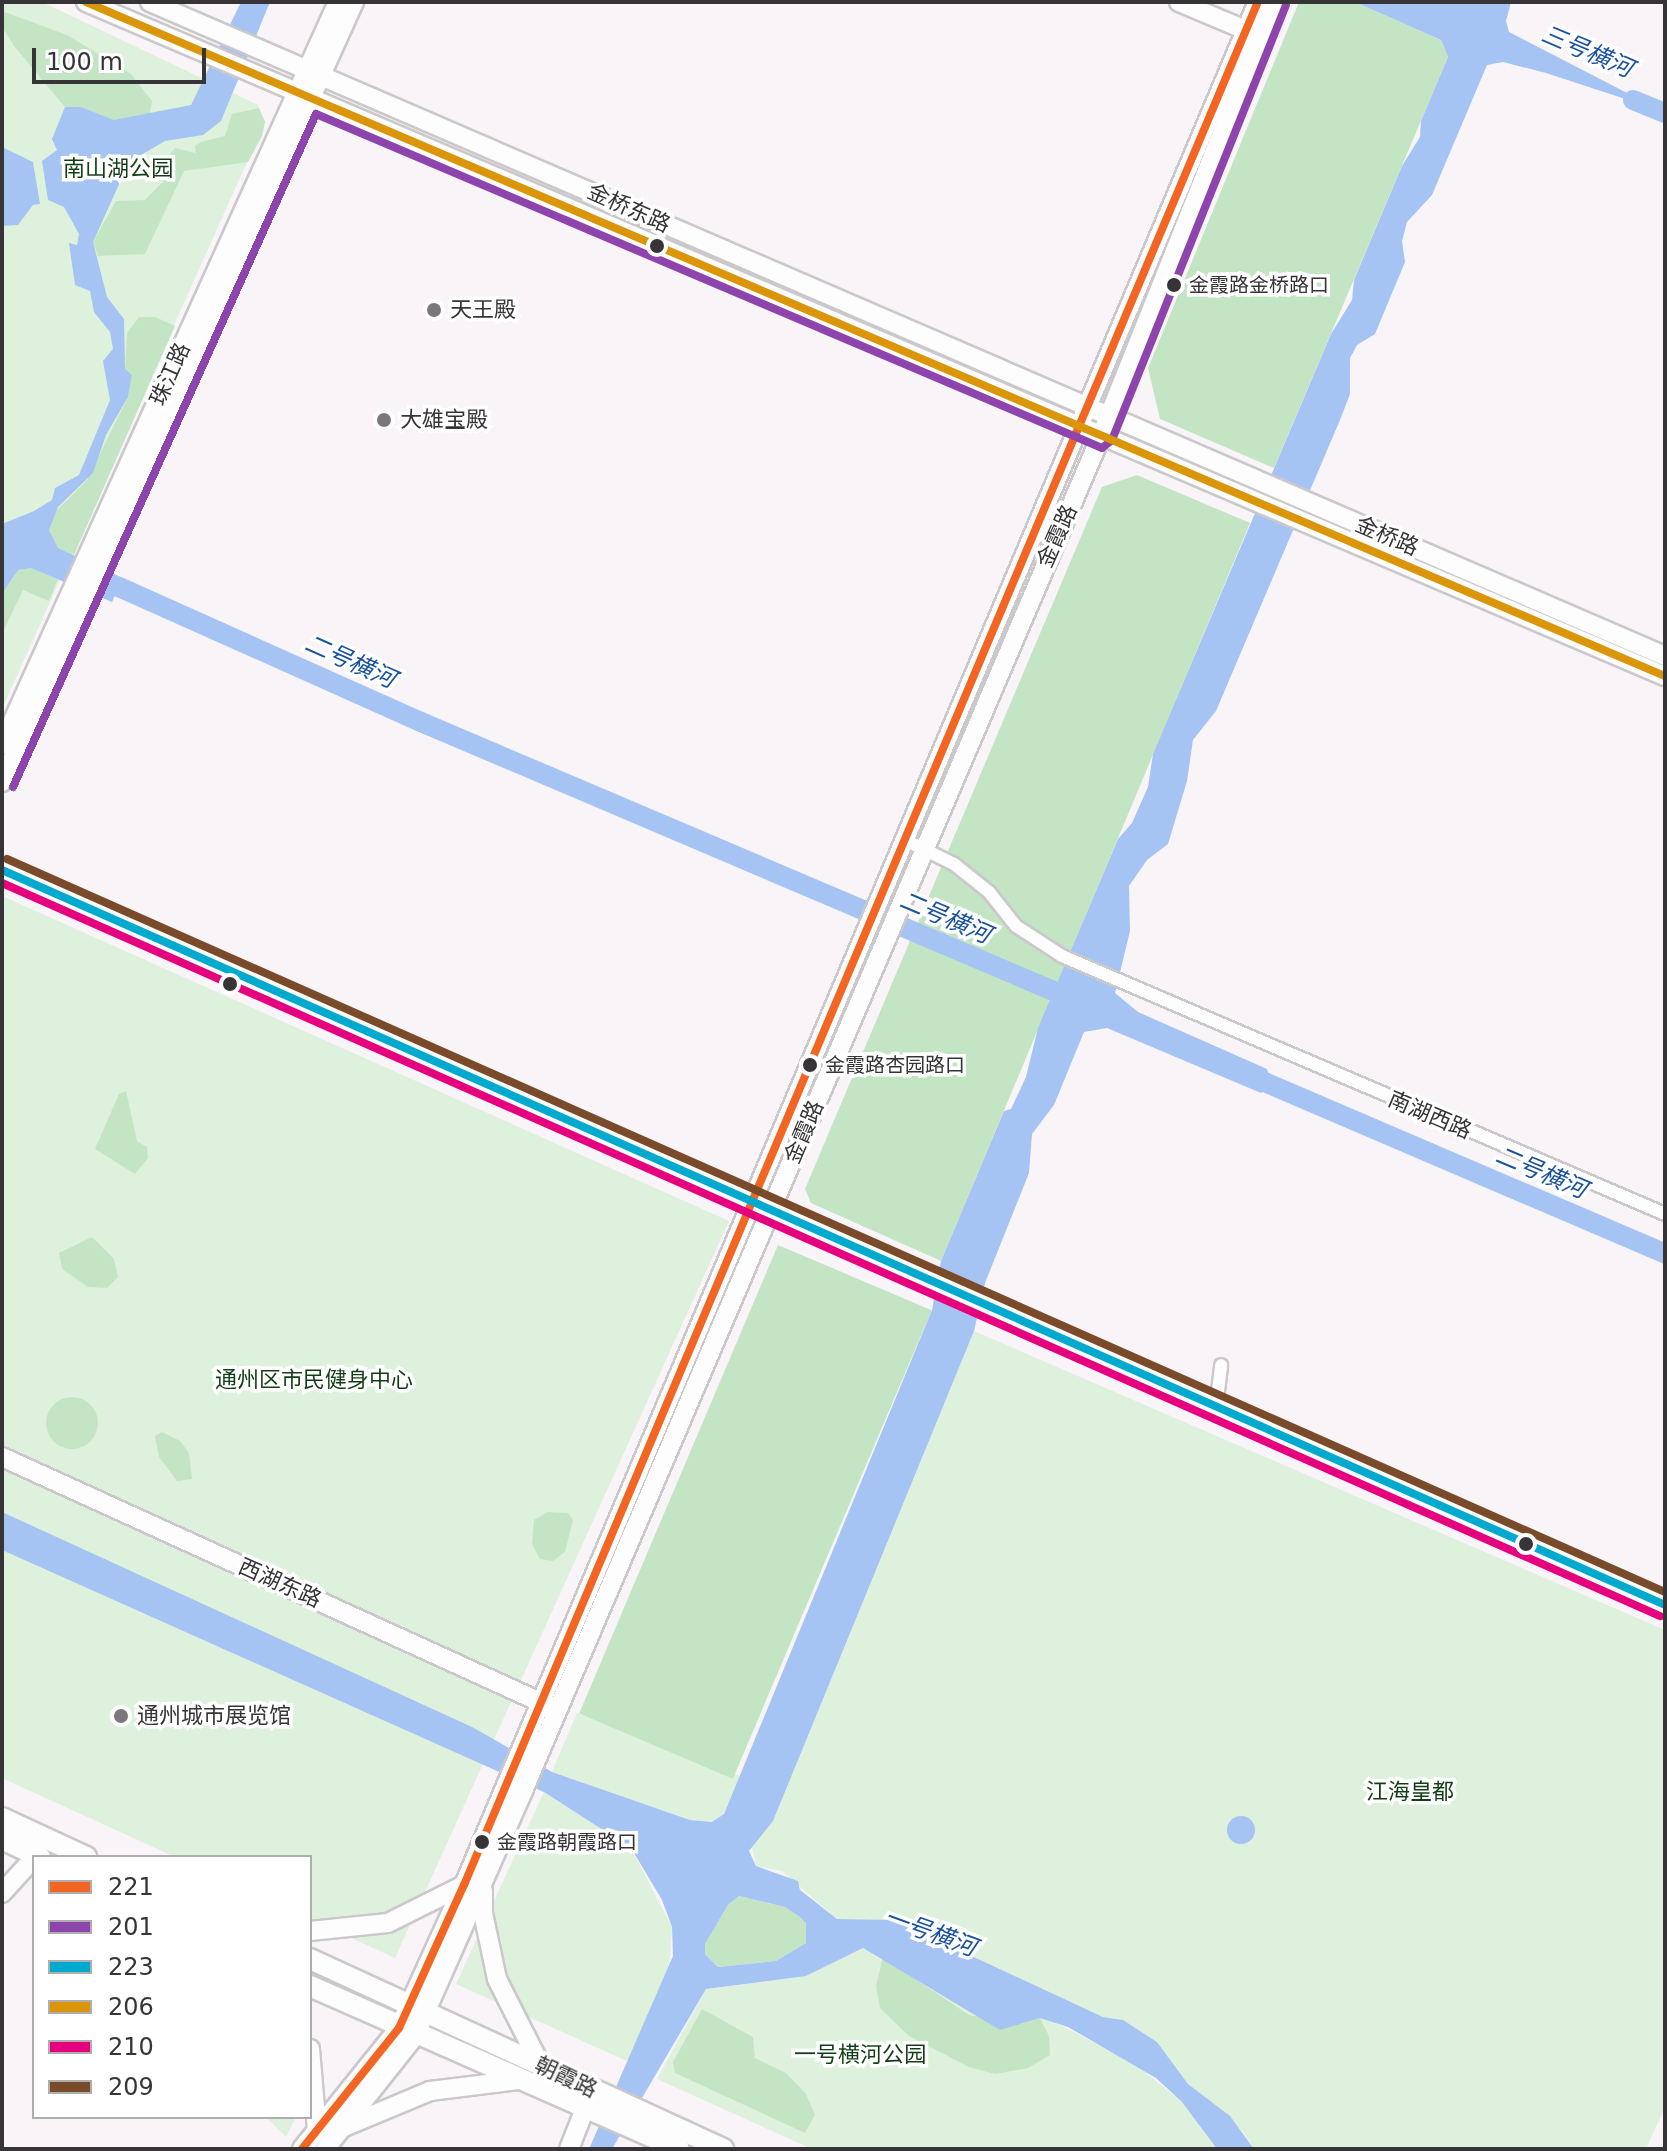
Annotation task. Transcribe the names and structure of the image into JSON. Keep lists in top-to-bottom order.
{
  "streets": {
    "main road": ["朝霞路"],
    "street": [
      "金桥东路",
      "珠江路",
      "金霞路",
      "金桥路",
      "南湖西路",
      "西湖东路"
    ]
  },
  "crossings": [
    ["金桥东路", "珠江路"],
    ["金桥东路", "金霞路"],
    ["金桥东路", "金桥路"],
    ["金霞路", "金桥路"],
    ["金霞路", "南湖西路"],
    ["金霞路", "西湖东路"],
    ["金霞路", "朝霞路"]
  ],
  "water": ["三号横河", "二号横河", "一号横河"],
  "parks": [
    "南山湖公园",
    "通州区市民健身中心",
    "江海皇都",
    "一号横河公园"
  ],
  "places": [
    "金霞路金桥路口",
    "天王殿",
    "大雄宝殿",
    "金霞路杏园路口",
    "通州城市展览馆",
    "金霞路朝霞路口"
  ],
  "lines": [
    "transit line 221",
    "transit line 206",
    "transit line 201",
    "transit line 209",
    "transit line 223",
    "transit line 210"
  ],
  "legend": [
    "221",
    "201",
    "223",
    "206",
    "210",
    "209"
  ],
  "scale_bar": "100 m"
}
